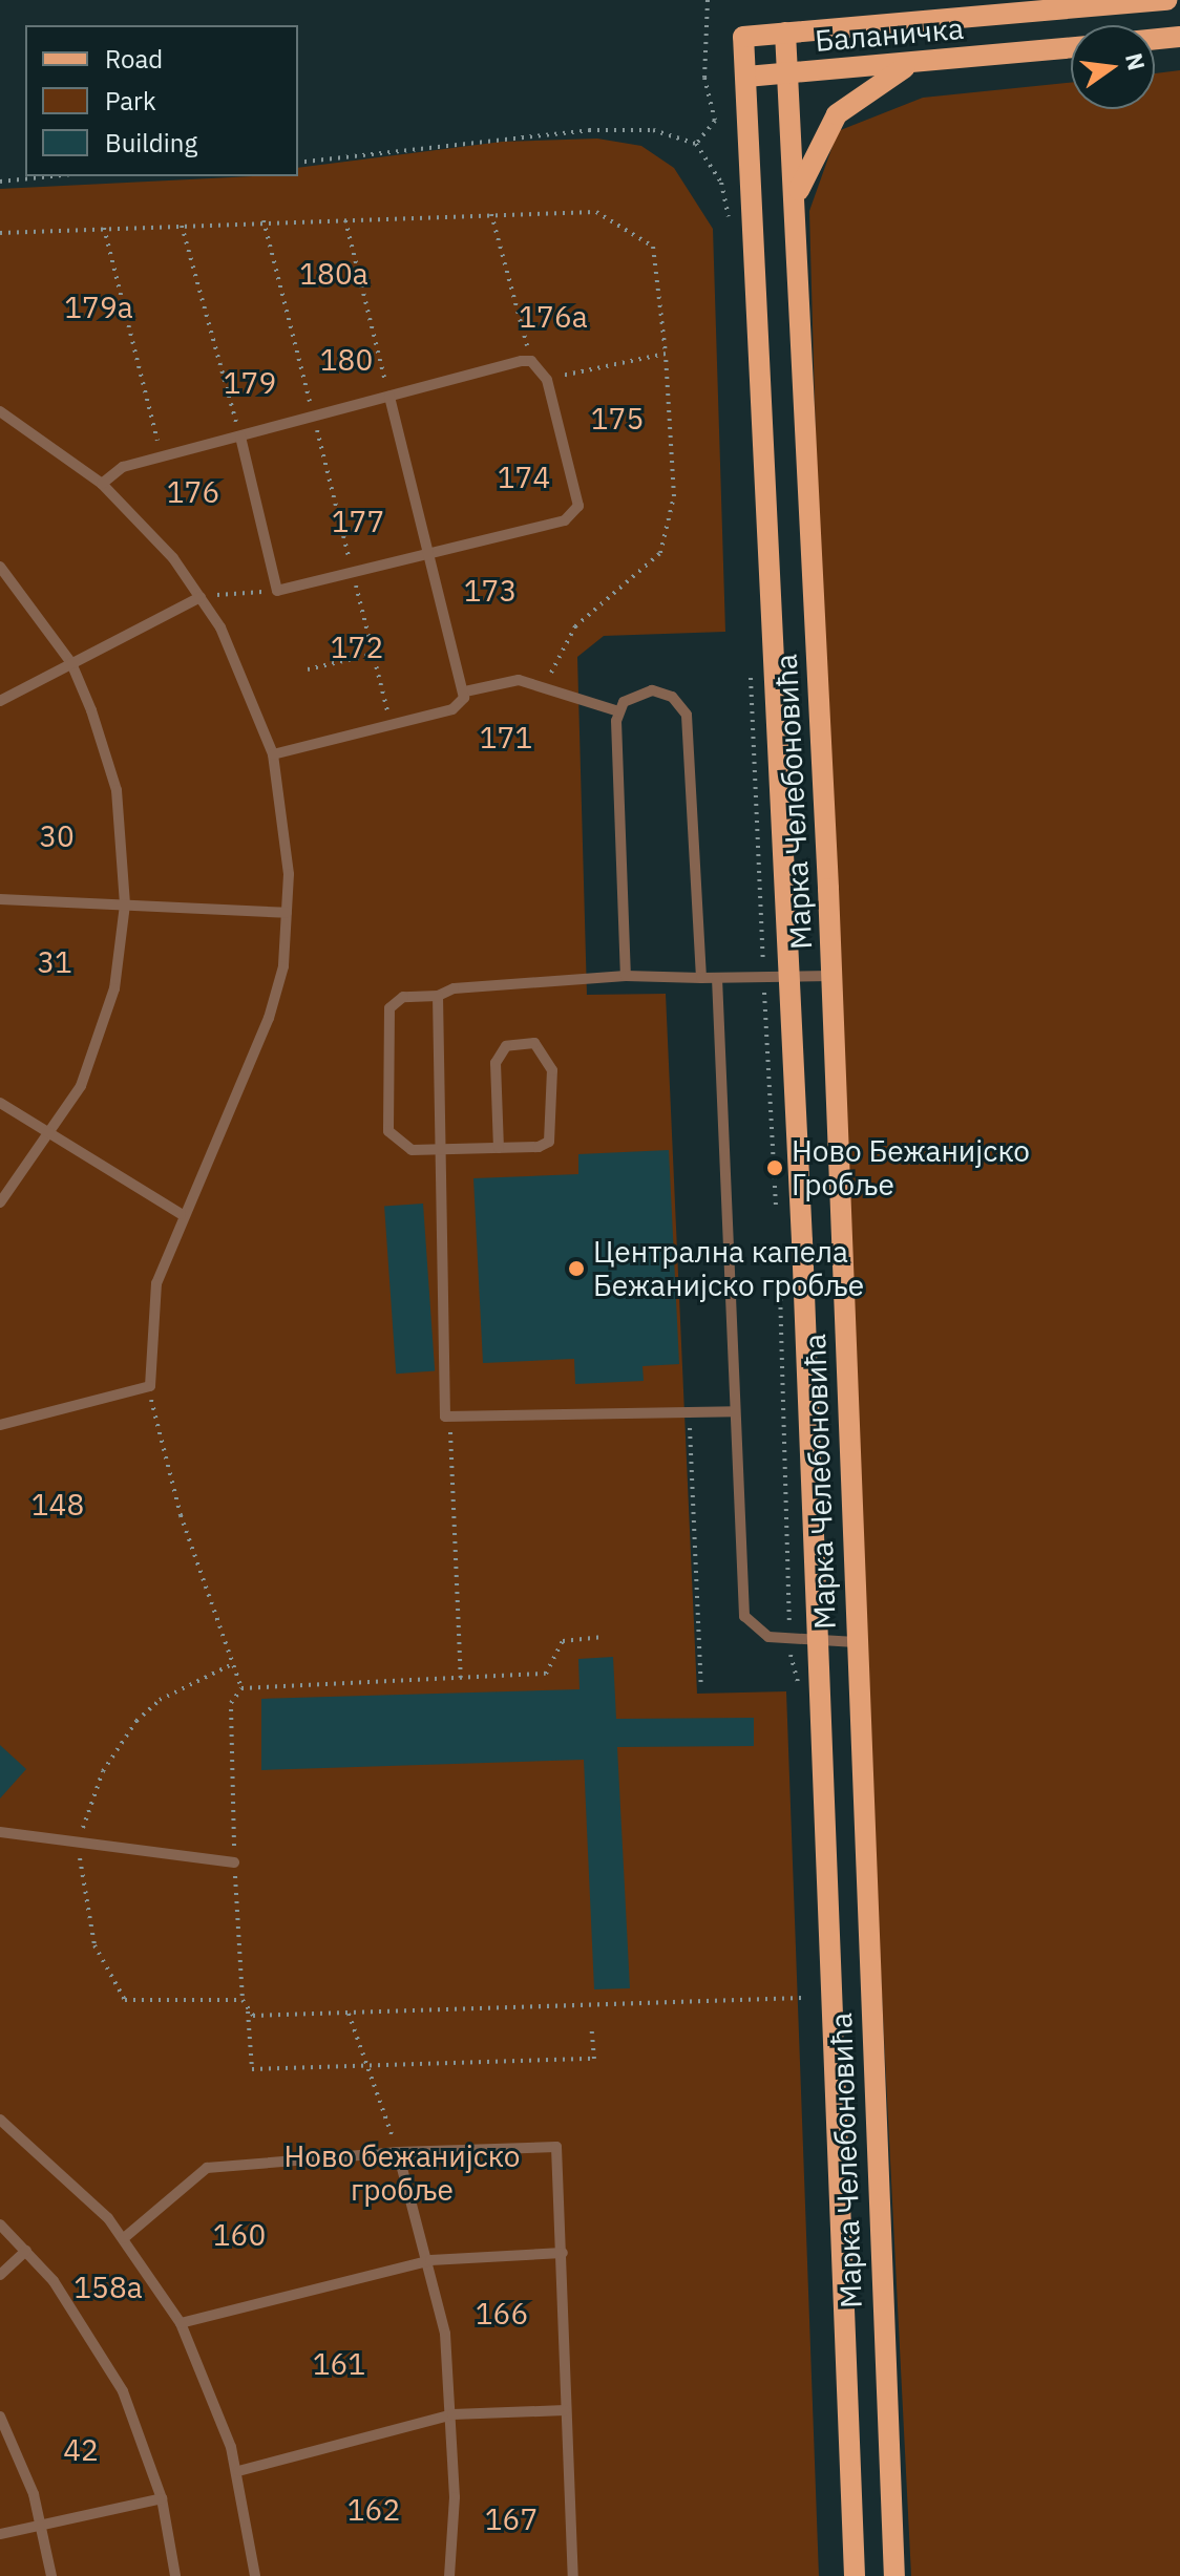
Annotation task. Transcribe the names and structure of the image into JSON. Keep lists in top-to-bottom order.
{
  "streets": {
    "main road": ["Баланичка", "Марка Челебоновића"]
  },
  "crossings": [
    ["Баланичка", "Марка Челебоновића"]
  ],
  "parks": [
    "180a",
    "179a",
    "176a",
    "180",
    "179",
    "175",
    "174",
    "176",
    "177",
    "173",
    "172",
    "171",
    "30",
    "31",
    "148",
    "Ново бежанијско гробље",
    "160",
    "158a",
    "166",
    "161",
    "42",
    "162",
    "167"
  ],
  "places": ["Ново Бежанијско Гробље", "Централна капела Бежанијско гробље"],
  "legend": ["Road", "Park", "Building"],
  "north": "right"
}
